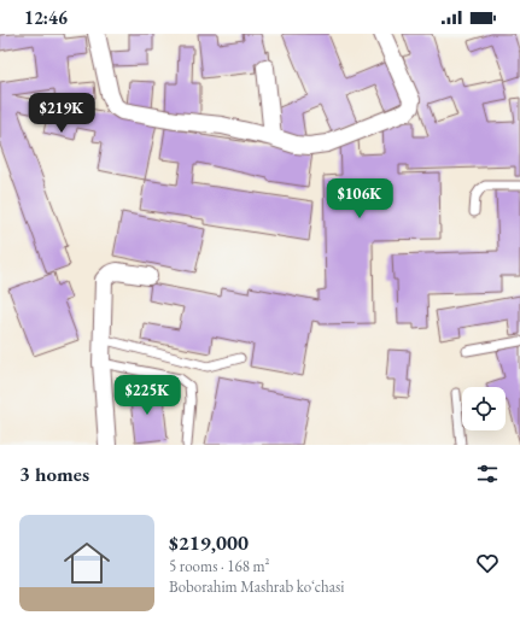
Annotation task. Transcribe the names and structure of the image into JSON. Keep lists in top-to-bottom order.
{
  "page": {
    "status": "12:46",
    "price": ["$219K", "$106K", "$225K"],
    "heading": "3 homes",
    "list": [
      {
        "name": "$219,000",
        "note": "5 rooms · 168 m² · Boborahim Mashrab koʻchasi"
      }
    ]
  }
}
